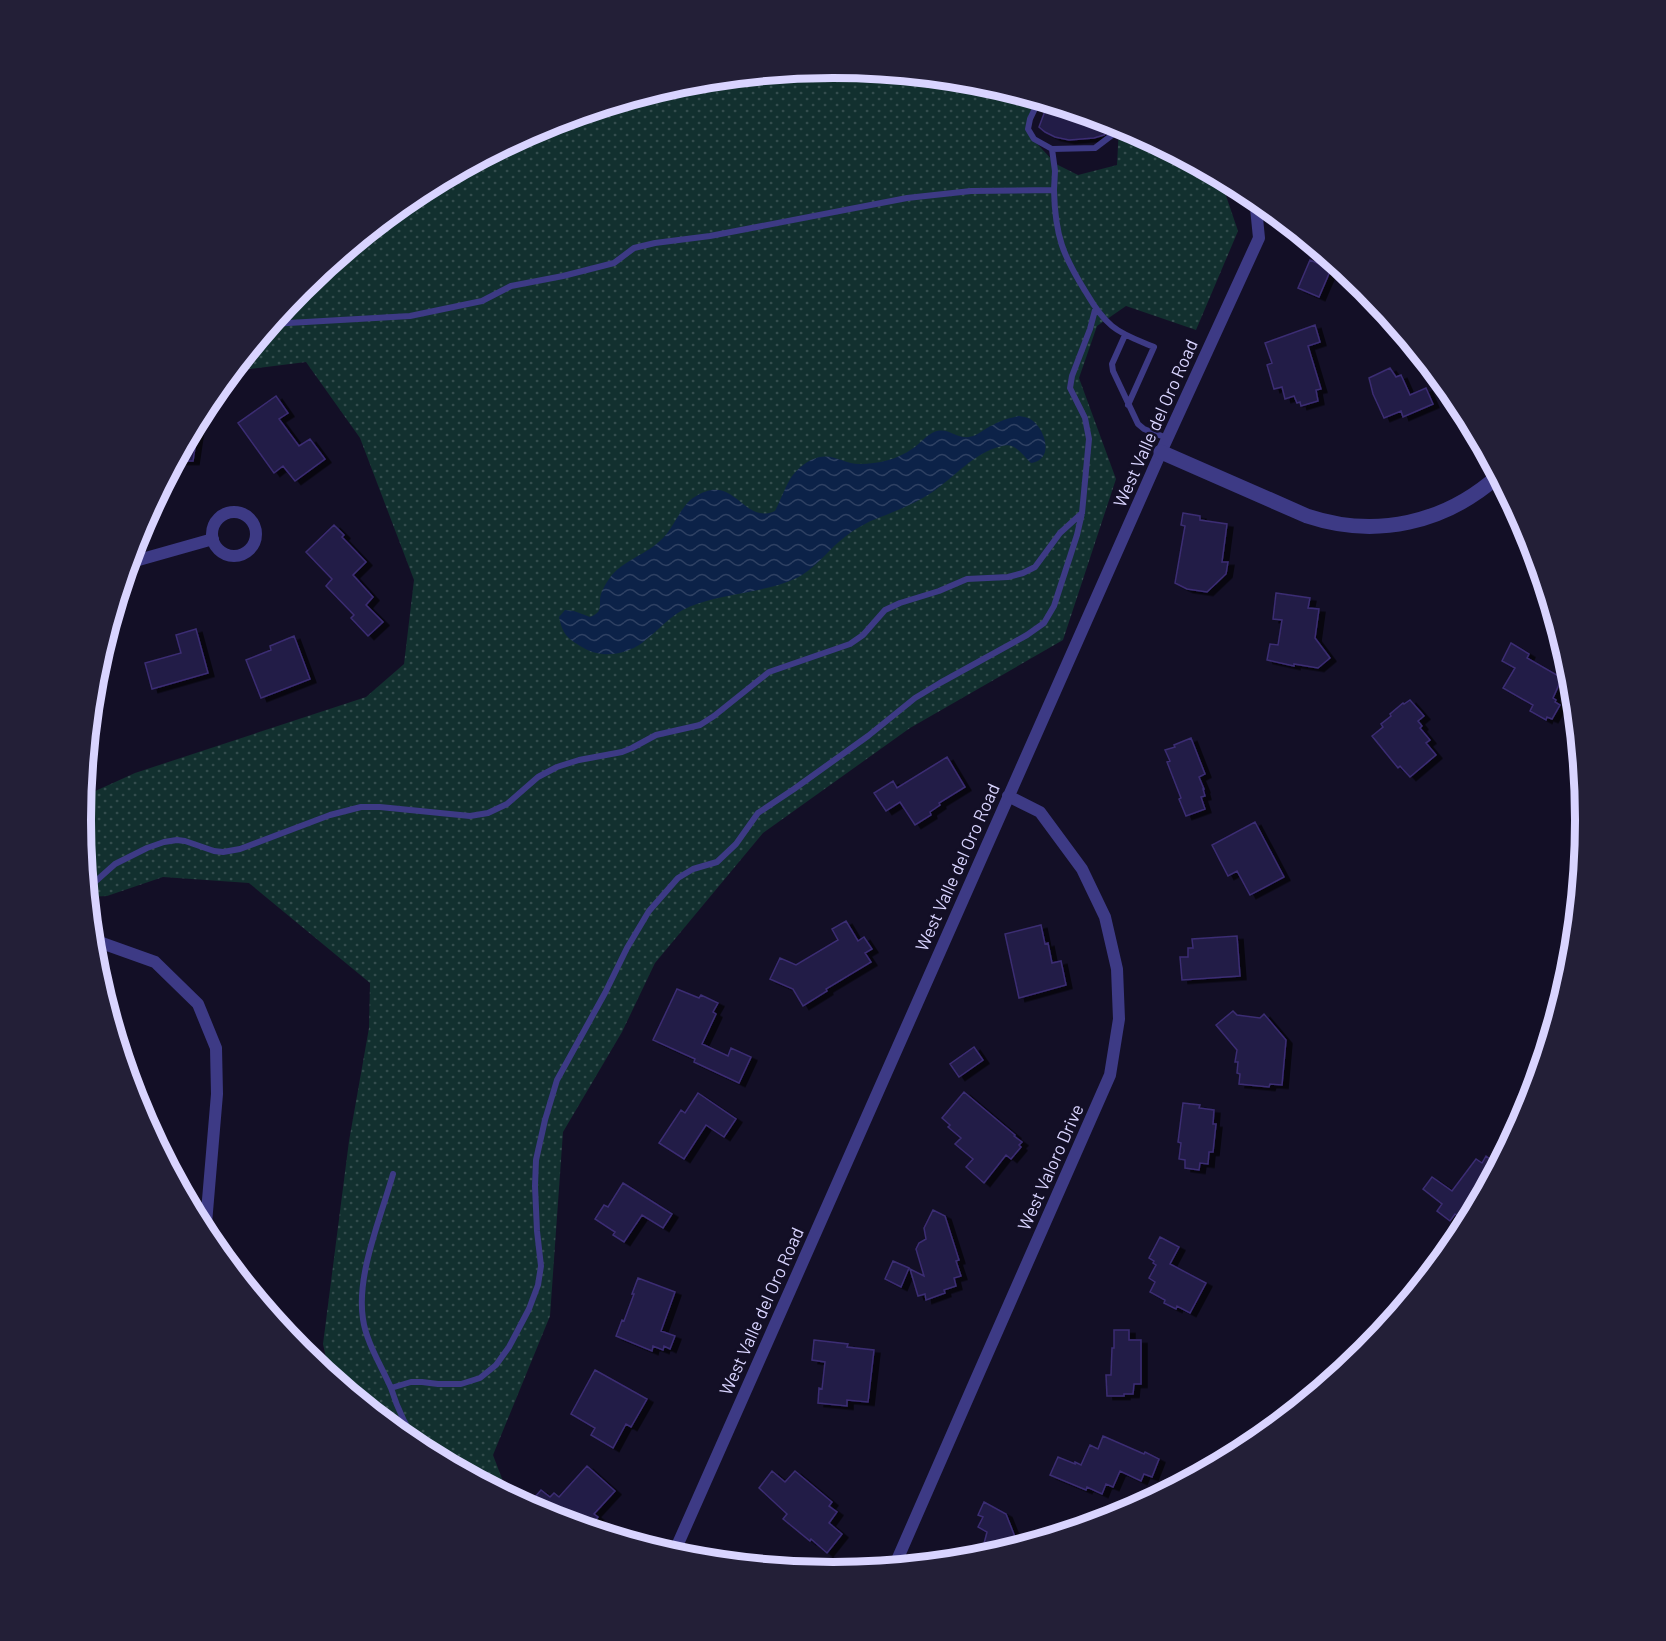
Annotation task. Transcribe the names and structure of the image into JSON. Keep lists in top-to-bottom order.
{
  "streets": {
    "street": ["West Valle del Oro Road", "West Valoro Drive"]
  },
  "crossings": [
    ["West Valle del Oro Road", "West Valoro Drive"]
  ]
}
